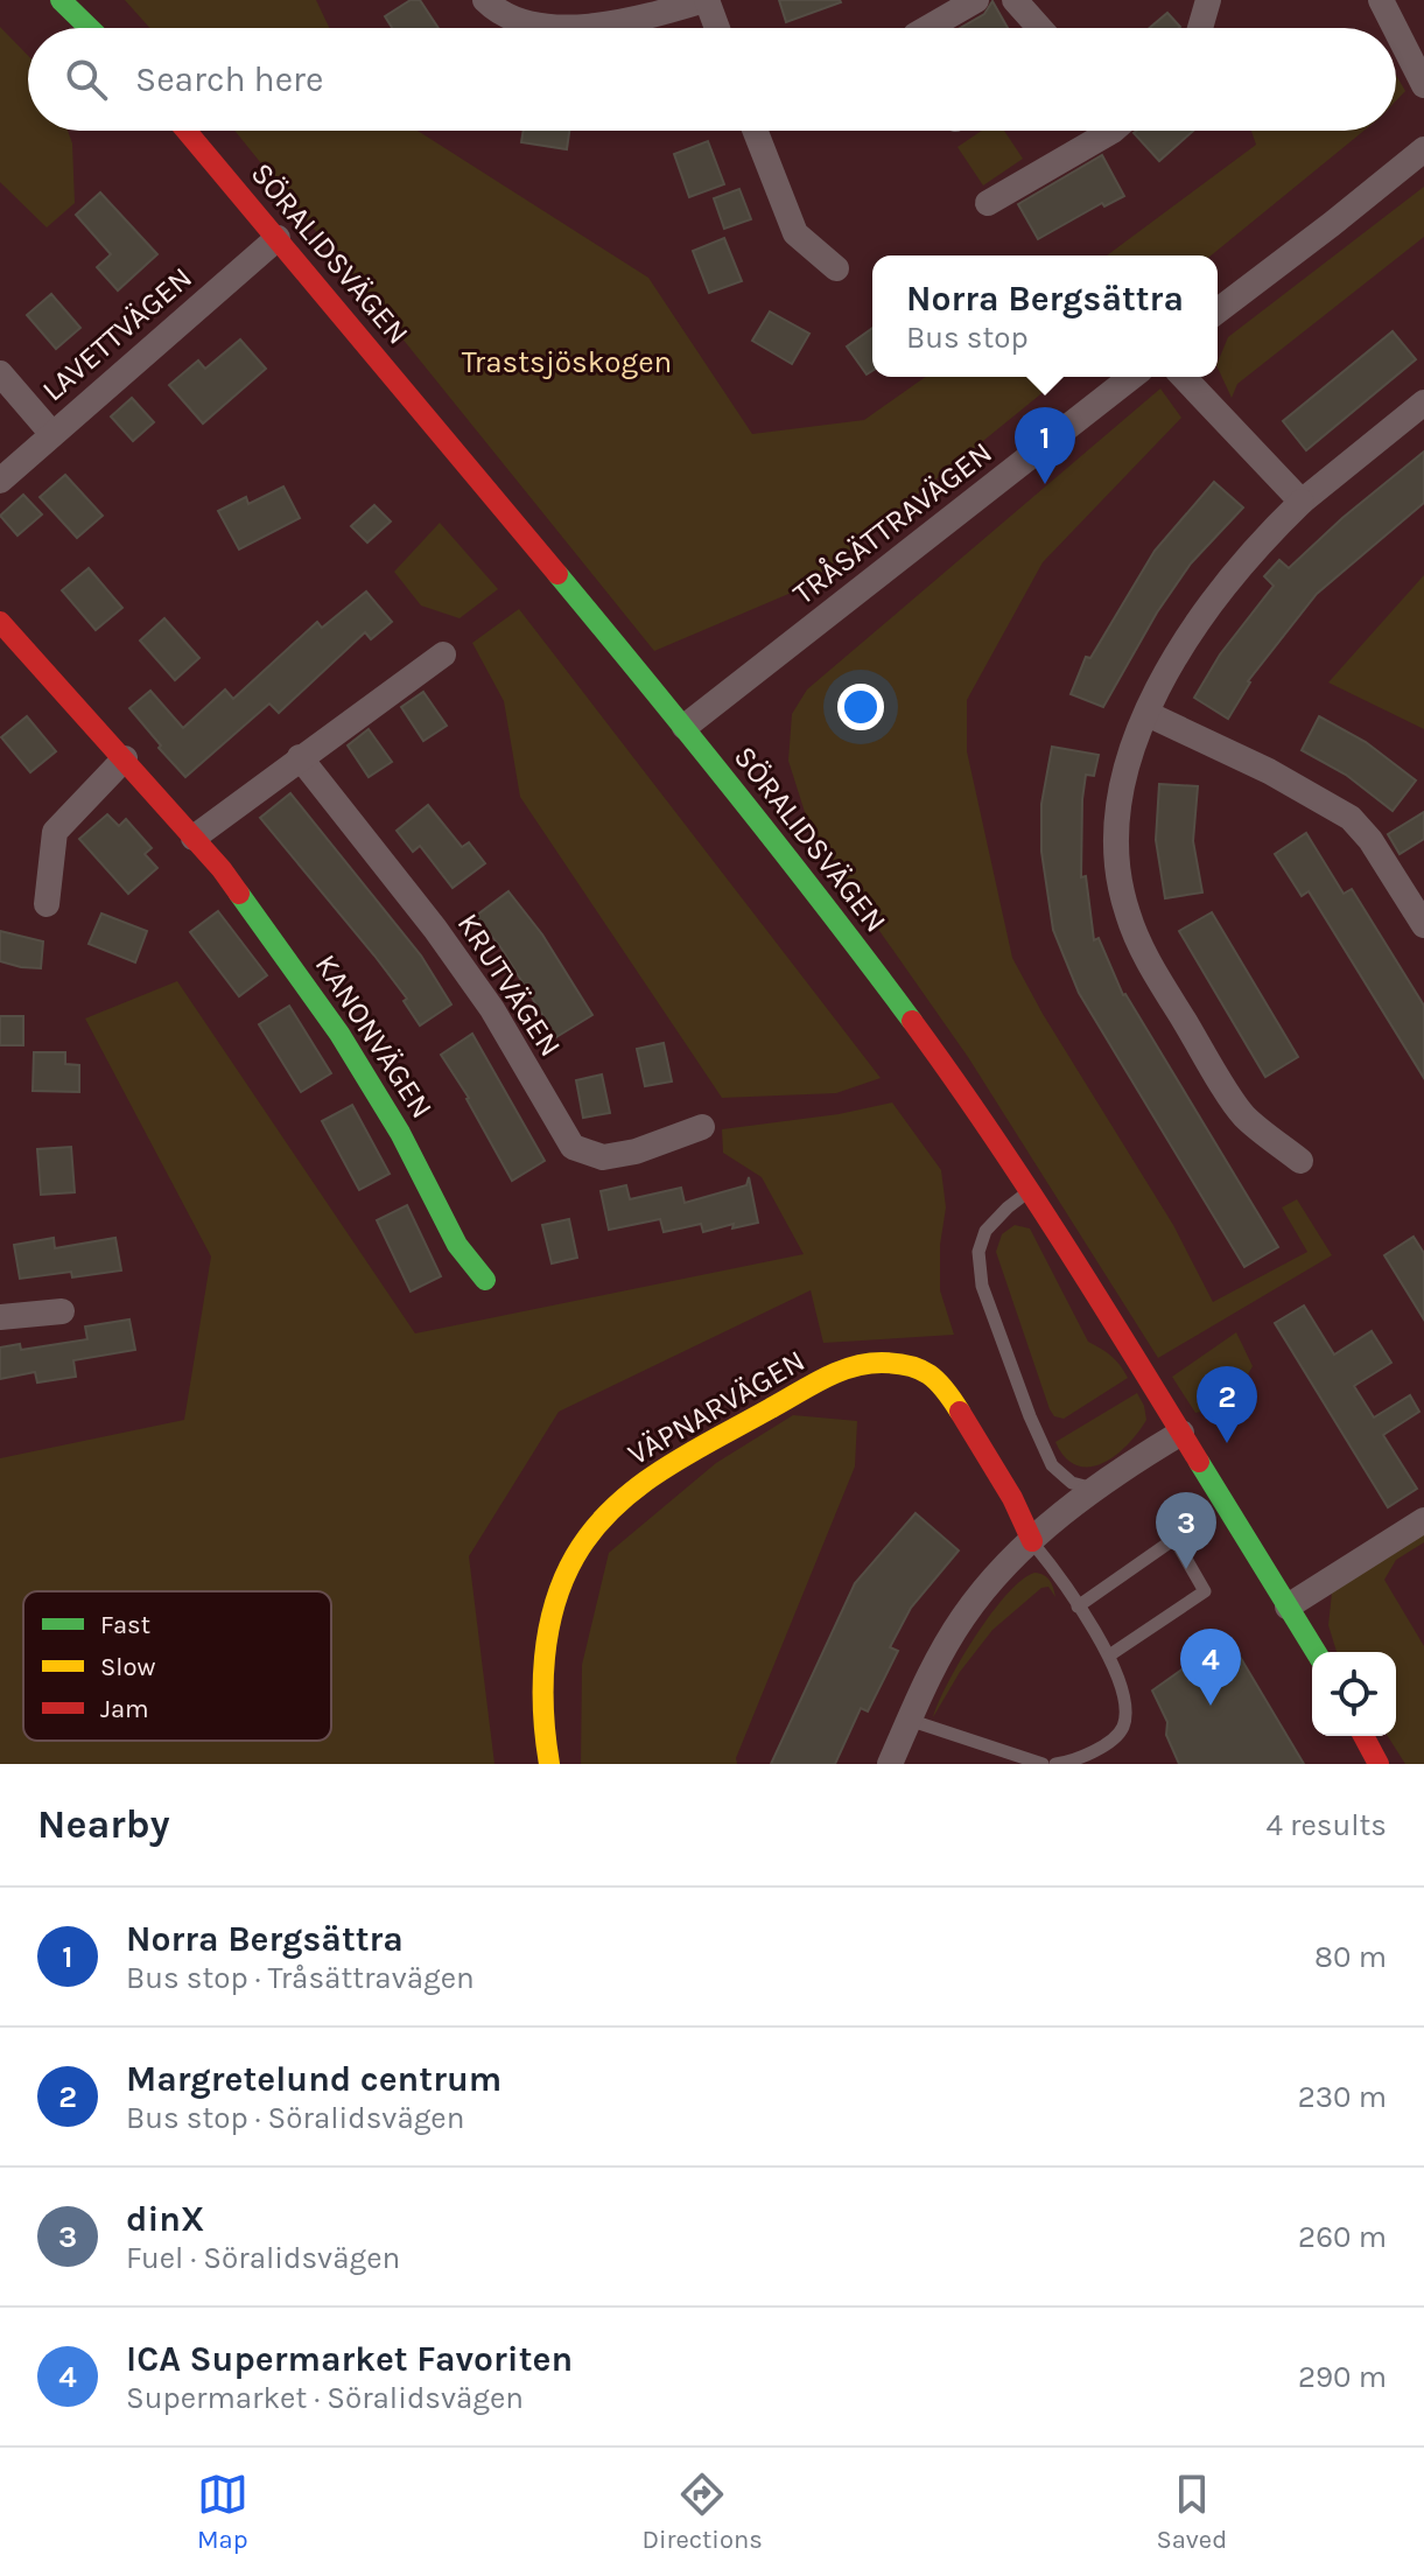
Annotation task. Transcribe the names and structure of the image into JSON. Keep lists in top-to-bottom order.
{
  "streets": {
    "street": [
      "SÖRALIDSVÄGEN",
      "LAVETTVÄGEN",
      "TRÅSÄTTRAVÄGEN",
      "KRUTVÄGEN",
      "KANONVÄGEN",
      "VÄPNARVÄGEN"
    ]
  },
  "crossings": [
    ["SÖRALIDSVÄGEN", "LAVETTVÄGEN"],
    ["SÖRALIDSVÄGEN", "TRÅSÄTTRAVÄGEN"]
  ],
  "parks": ["Trastsjöskogen"],
  "legend": ["Fast", "Slow", "Jam"],
  "page": {
    "search": "Search here",
    "popup": ["Norra Bergsättra", "Bus stop"],
    "pins": [
      "1",
      "2",
      "3",
      "4"
    ],
    "heading": ["Nearby", "4 results"],
    "list": [
      {
        "mark": "1",
        "name": "Norra Bergsättra",
        "note": "Bus stop · Tråsättravägen",
        "value": "80 m"
      },
      {
        "mark": "2",
        "name": "Margretelund centrum",
        "note": "Bus stop · Söralidsvägen",
        "value": "230 m"
      },
      {
        "mark": "3",
        "name": "dinX",
        "note": "Fuel · Söralidsvägen",
        "value": "260 m"
      },
      {
        "mark": "4",
        "name": "ICA Supermarket Favoriten",
        "note": "Supermarket · Söralidsvägen",
        "value": "290 m"
      }
    ],
    "nav": ["Map", "Directions", "Saved"]
  }
}
